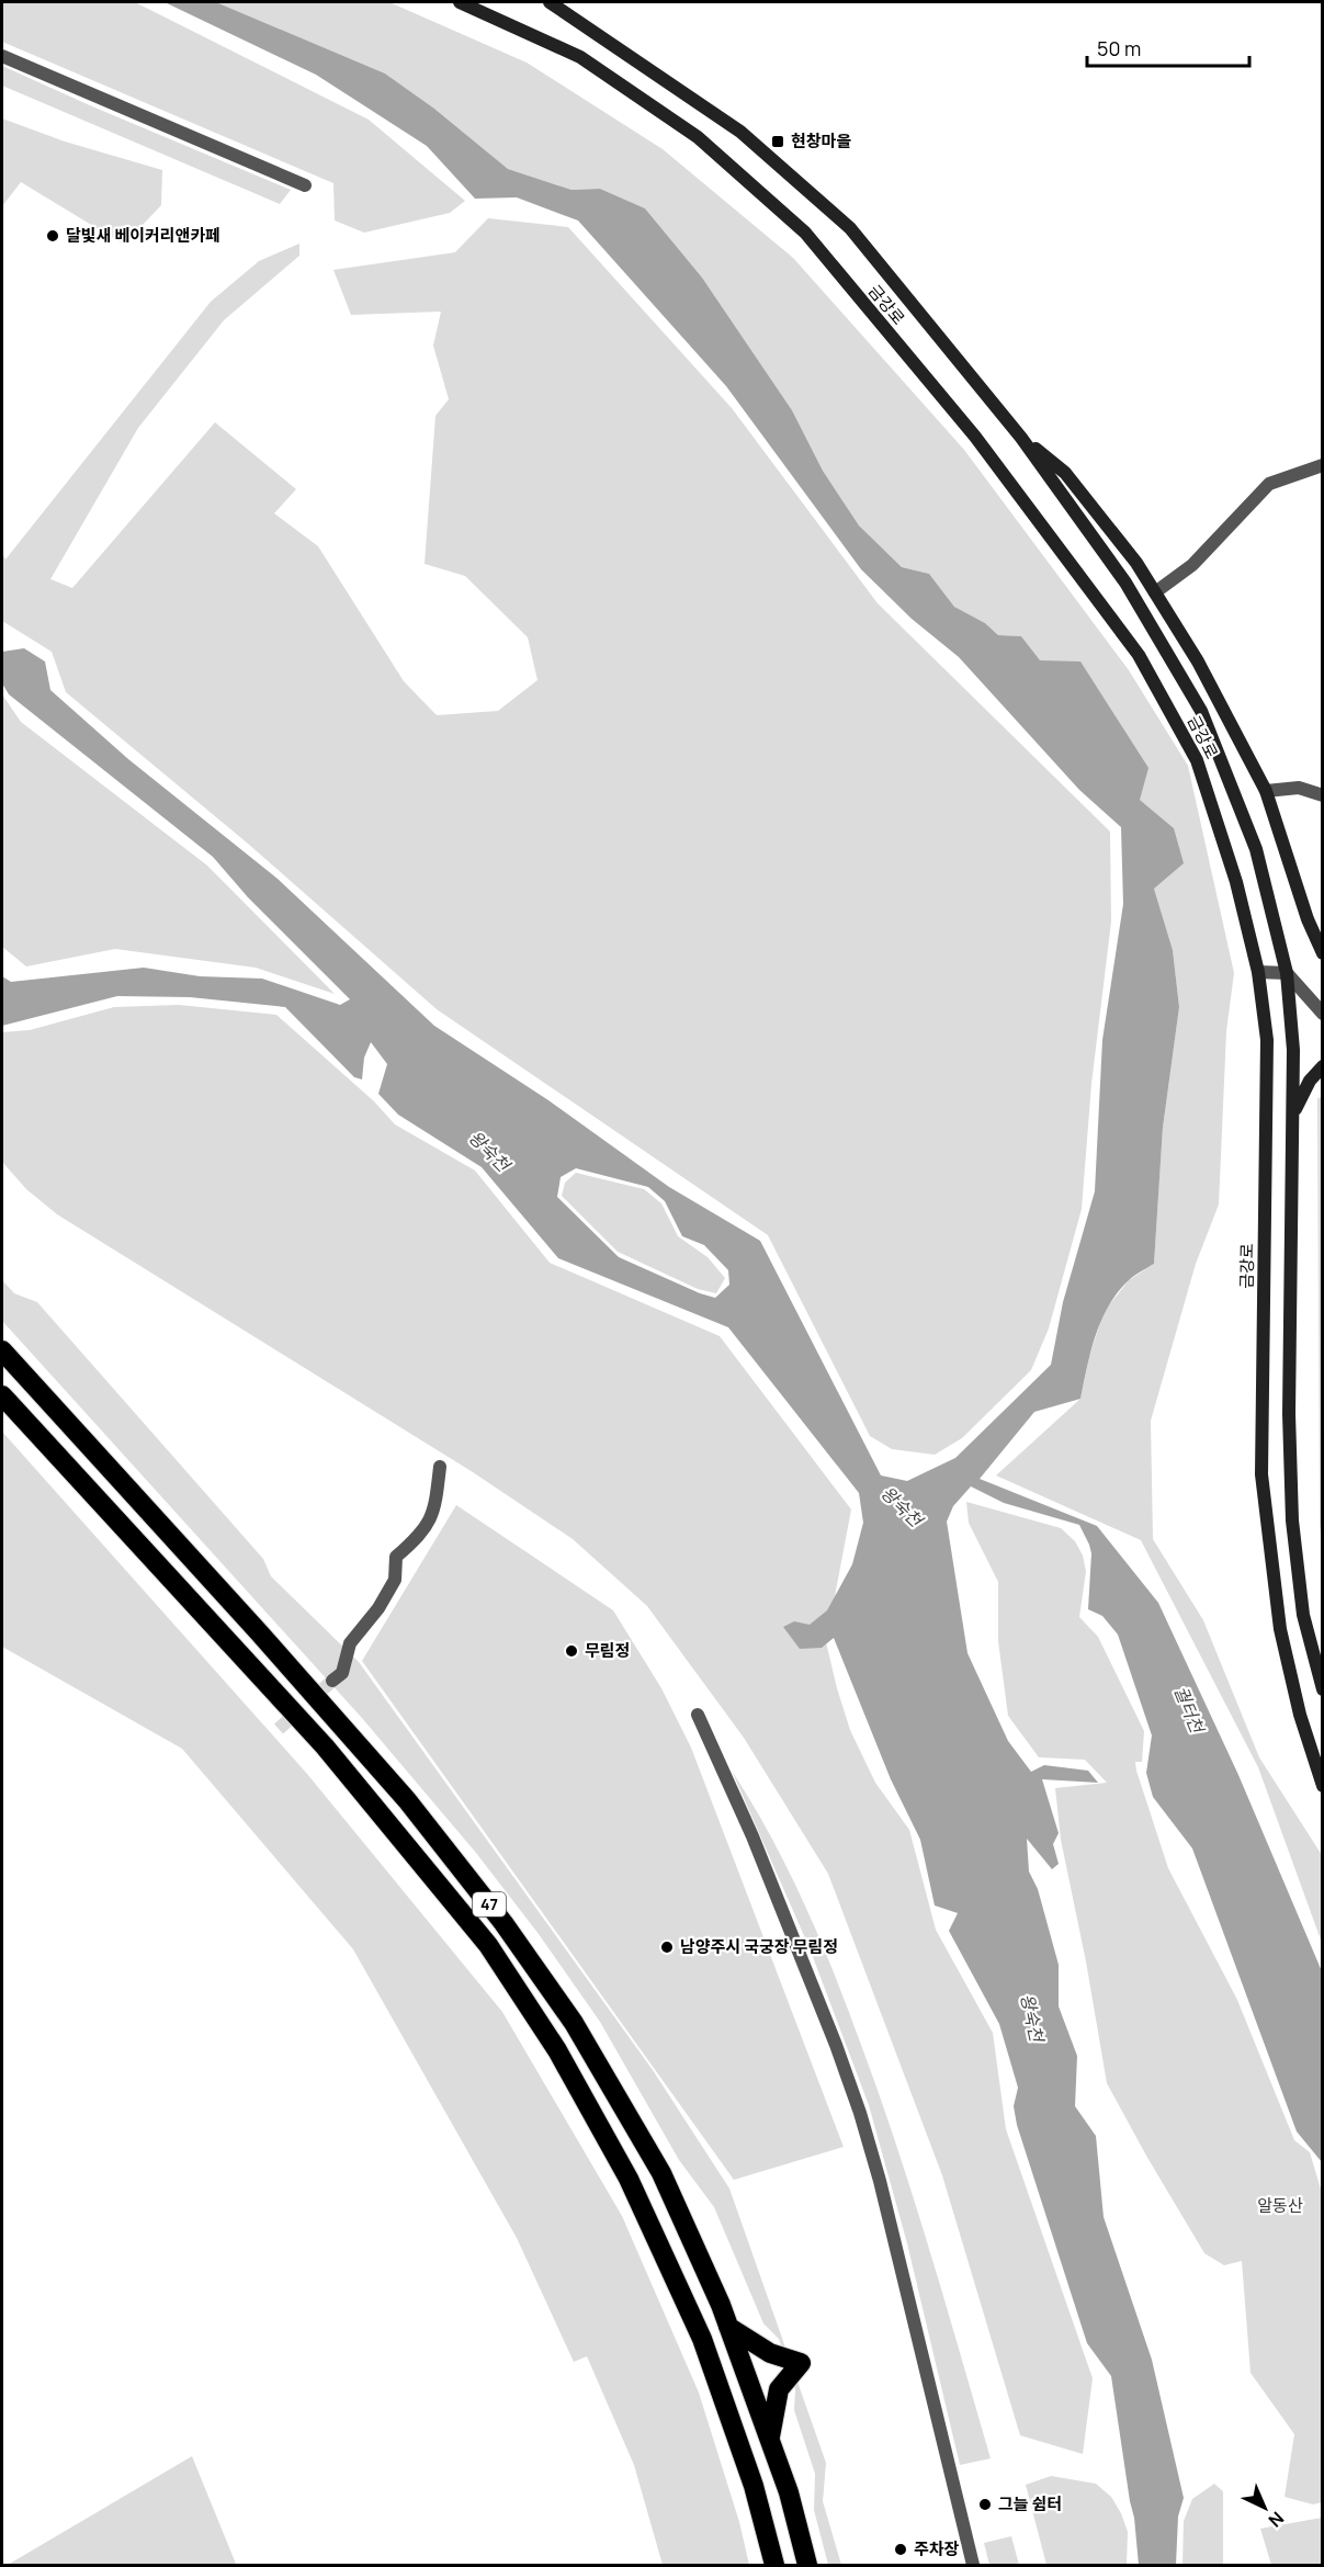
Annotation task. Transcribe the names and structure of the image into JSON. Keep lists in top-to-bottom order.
{
  "streets": {
    "highway": ["47"],
    "main road": ["금강로"]
  },
  "water": ["왕숙천", "궐터천"],
  "parks": ["알동산"],
  "places": {
    "transit": ["현창마을"],
    "other": [
      "달빛새 베이커리앤카페",
      "무림정",
      "남양주시 국궁장 무림정",
      "그늘 쉼터",
      "주차장"
    ]
  },
  "scale_bar": "50 m",
  "north": "bottom right"
}
